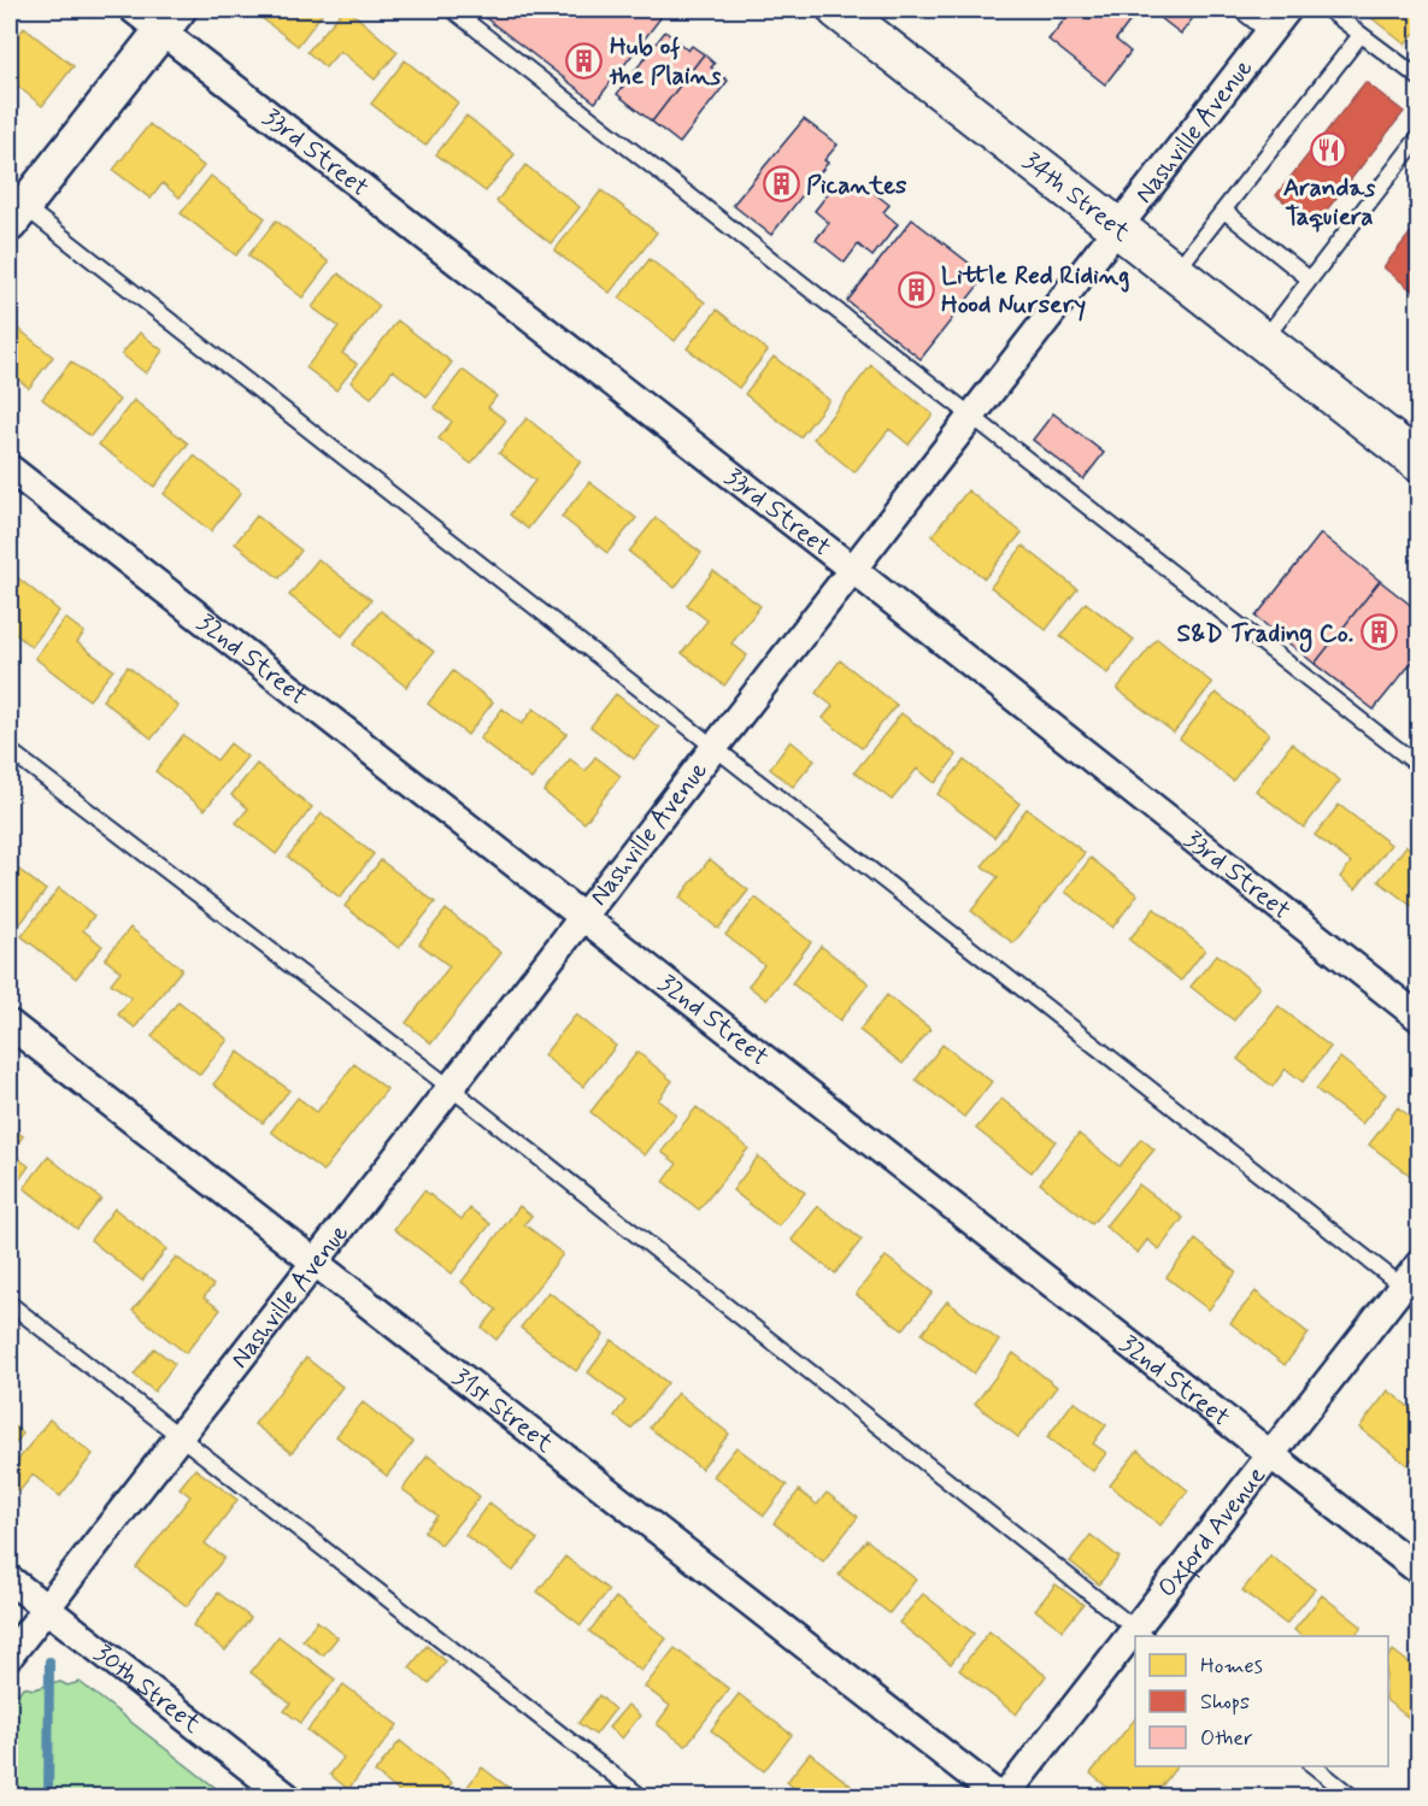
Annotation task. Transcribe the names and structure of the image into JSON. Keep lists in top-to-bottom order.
{
  "streets": {
    "main road": ["34th Street"],
    "street": [
      "Nashville Avenue",
      "33rd Street",
      "32nd Street",
      "31st Street",
      "Oxford Avenue",
      "30th Street"
    ]
  },
  "crossings": [
    ["Nashville Avenue", "33rd Street"],
    ["Nashville Avenue", "34th Street"],
    ["Nashville Avenue", "32nd Street"],
    ["Nashville Avenue", "31st Street"],
    ["Nashville Avenue", "30th Street"],
    ["32nd Street", "Oxford Avenue"],
    ["31st Street", "Oxford Avenue"]
  ],
  "places": {
    "building": [
      "Hub of the Plains",
      "Picantes",
      "Little Red Riding Hood Nursery",
      "S&D Trading Co."
    ],
    "restaurant": ["Arandas Taquiera"]
  },
  "legend": ["Homes", "Shops", "Other"]
}
